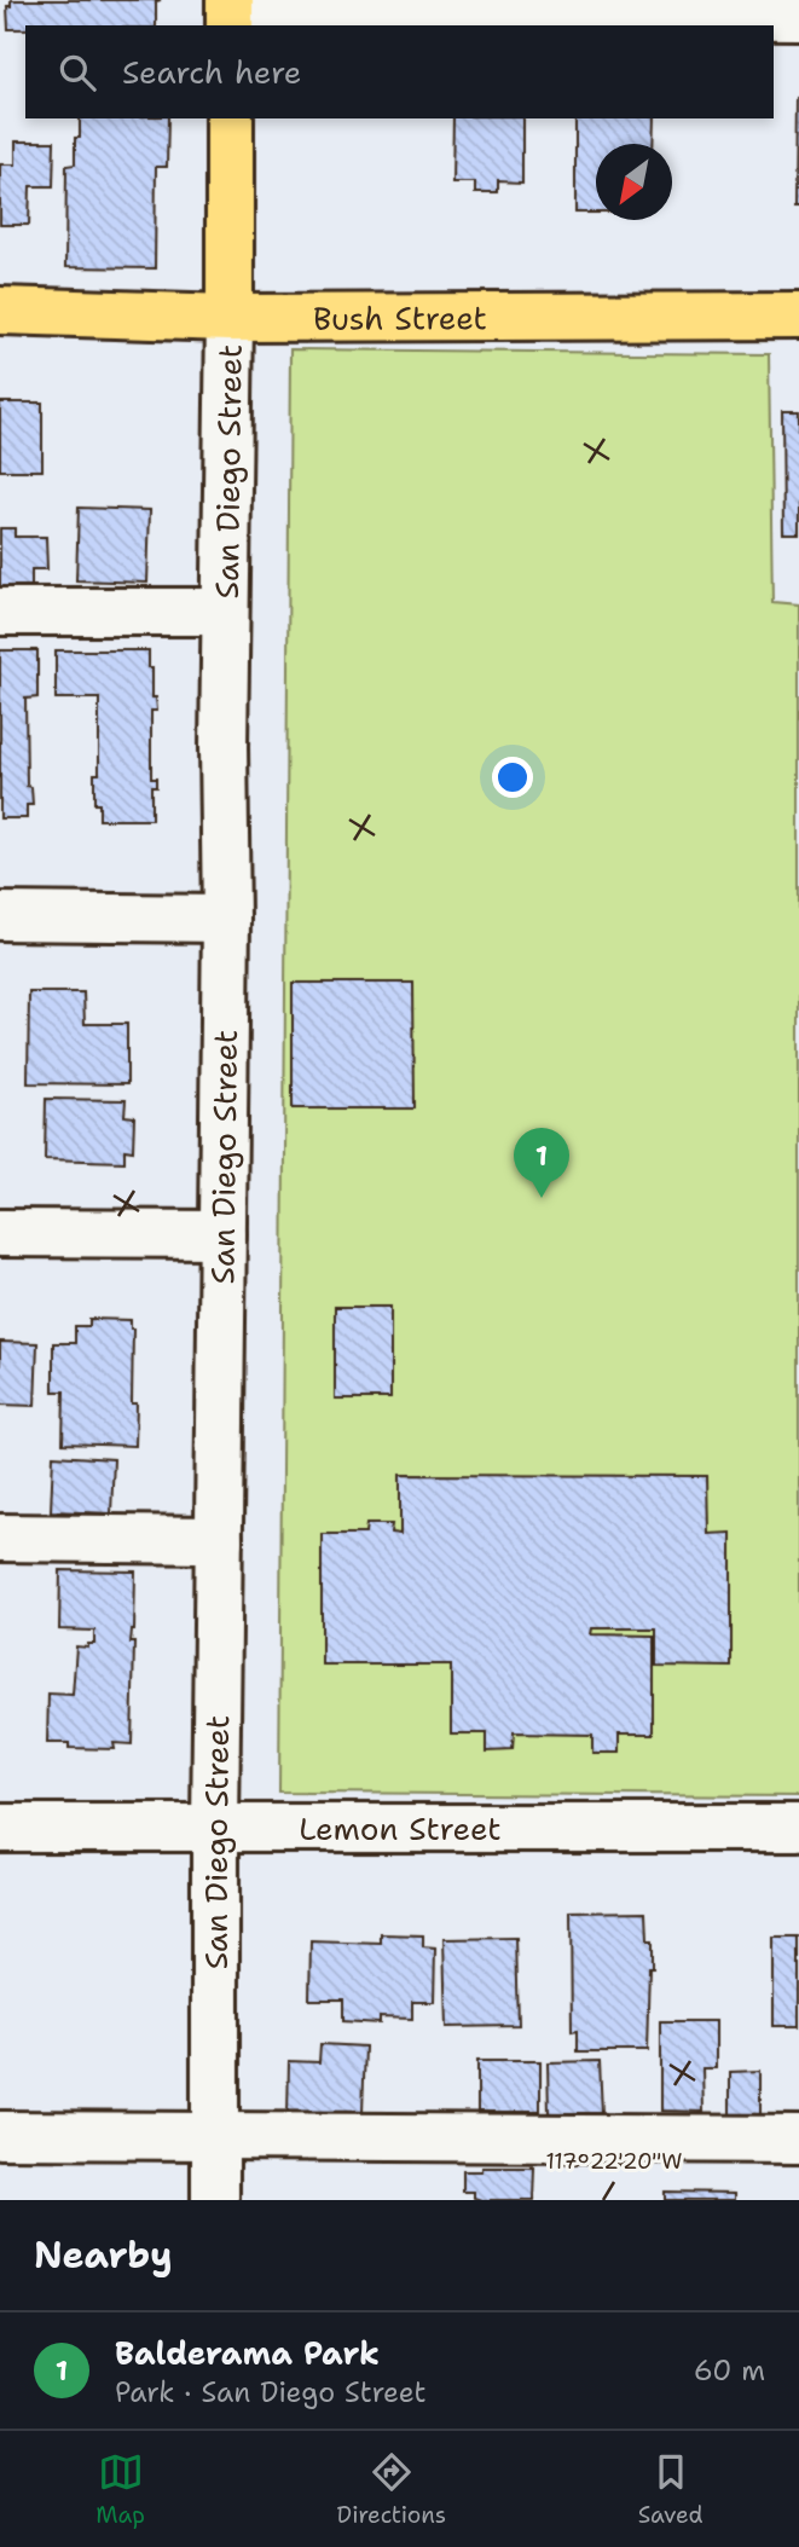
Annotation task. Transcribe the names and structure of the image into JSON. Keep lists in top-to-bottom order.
{
  "streets": {
    "main road": ["Bush Street", "San Diego Street"],
    "street": ["Lemon Street"]
  },
  "crossings": [
    ["Bush Street", "San Diego Street"],
    ["San Diego Street", "Lemon Street"]
  ],
  "north": "bottom left",
  "page": {
    "search": "Search here",
    "pins": "1",
    "heading": "Nearby",
    "list": [
      {
        "mark": "1",
        "name": "Balderama Park",
        "note": "Park · San Diego Street",
        "value": "60 m"
      }
    ],
    "nav": ["Map", "Directions", "Saved"]
  },
  "coordinates": ["117°22'20\"W"]
}
